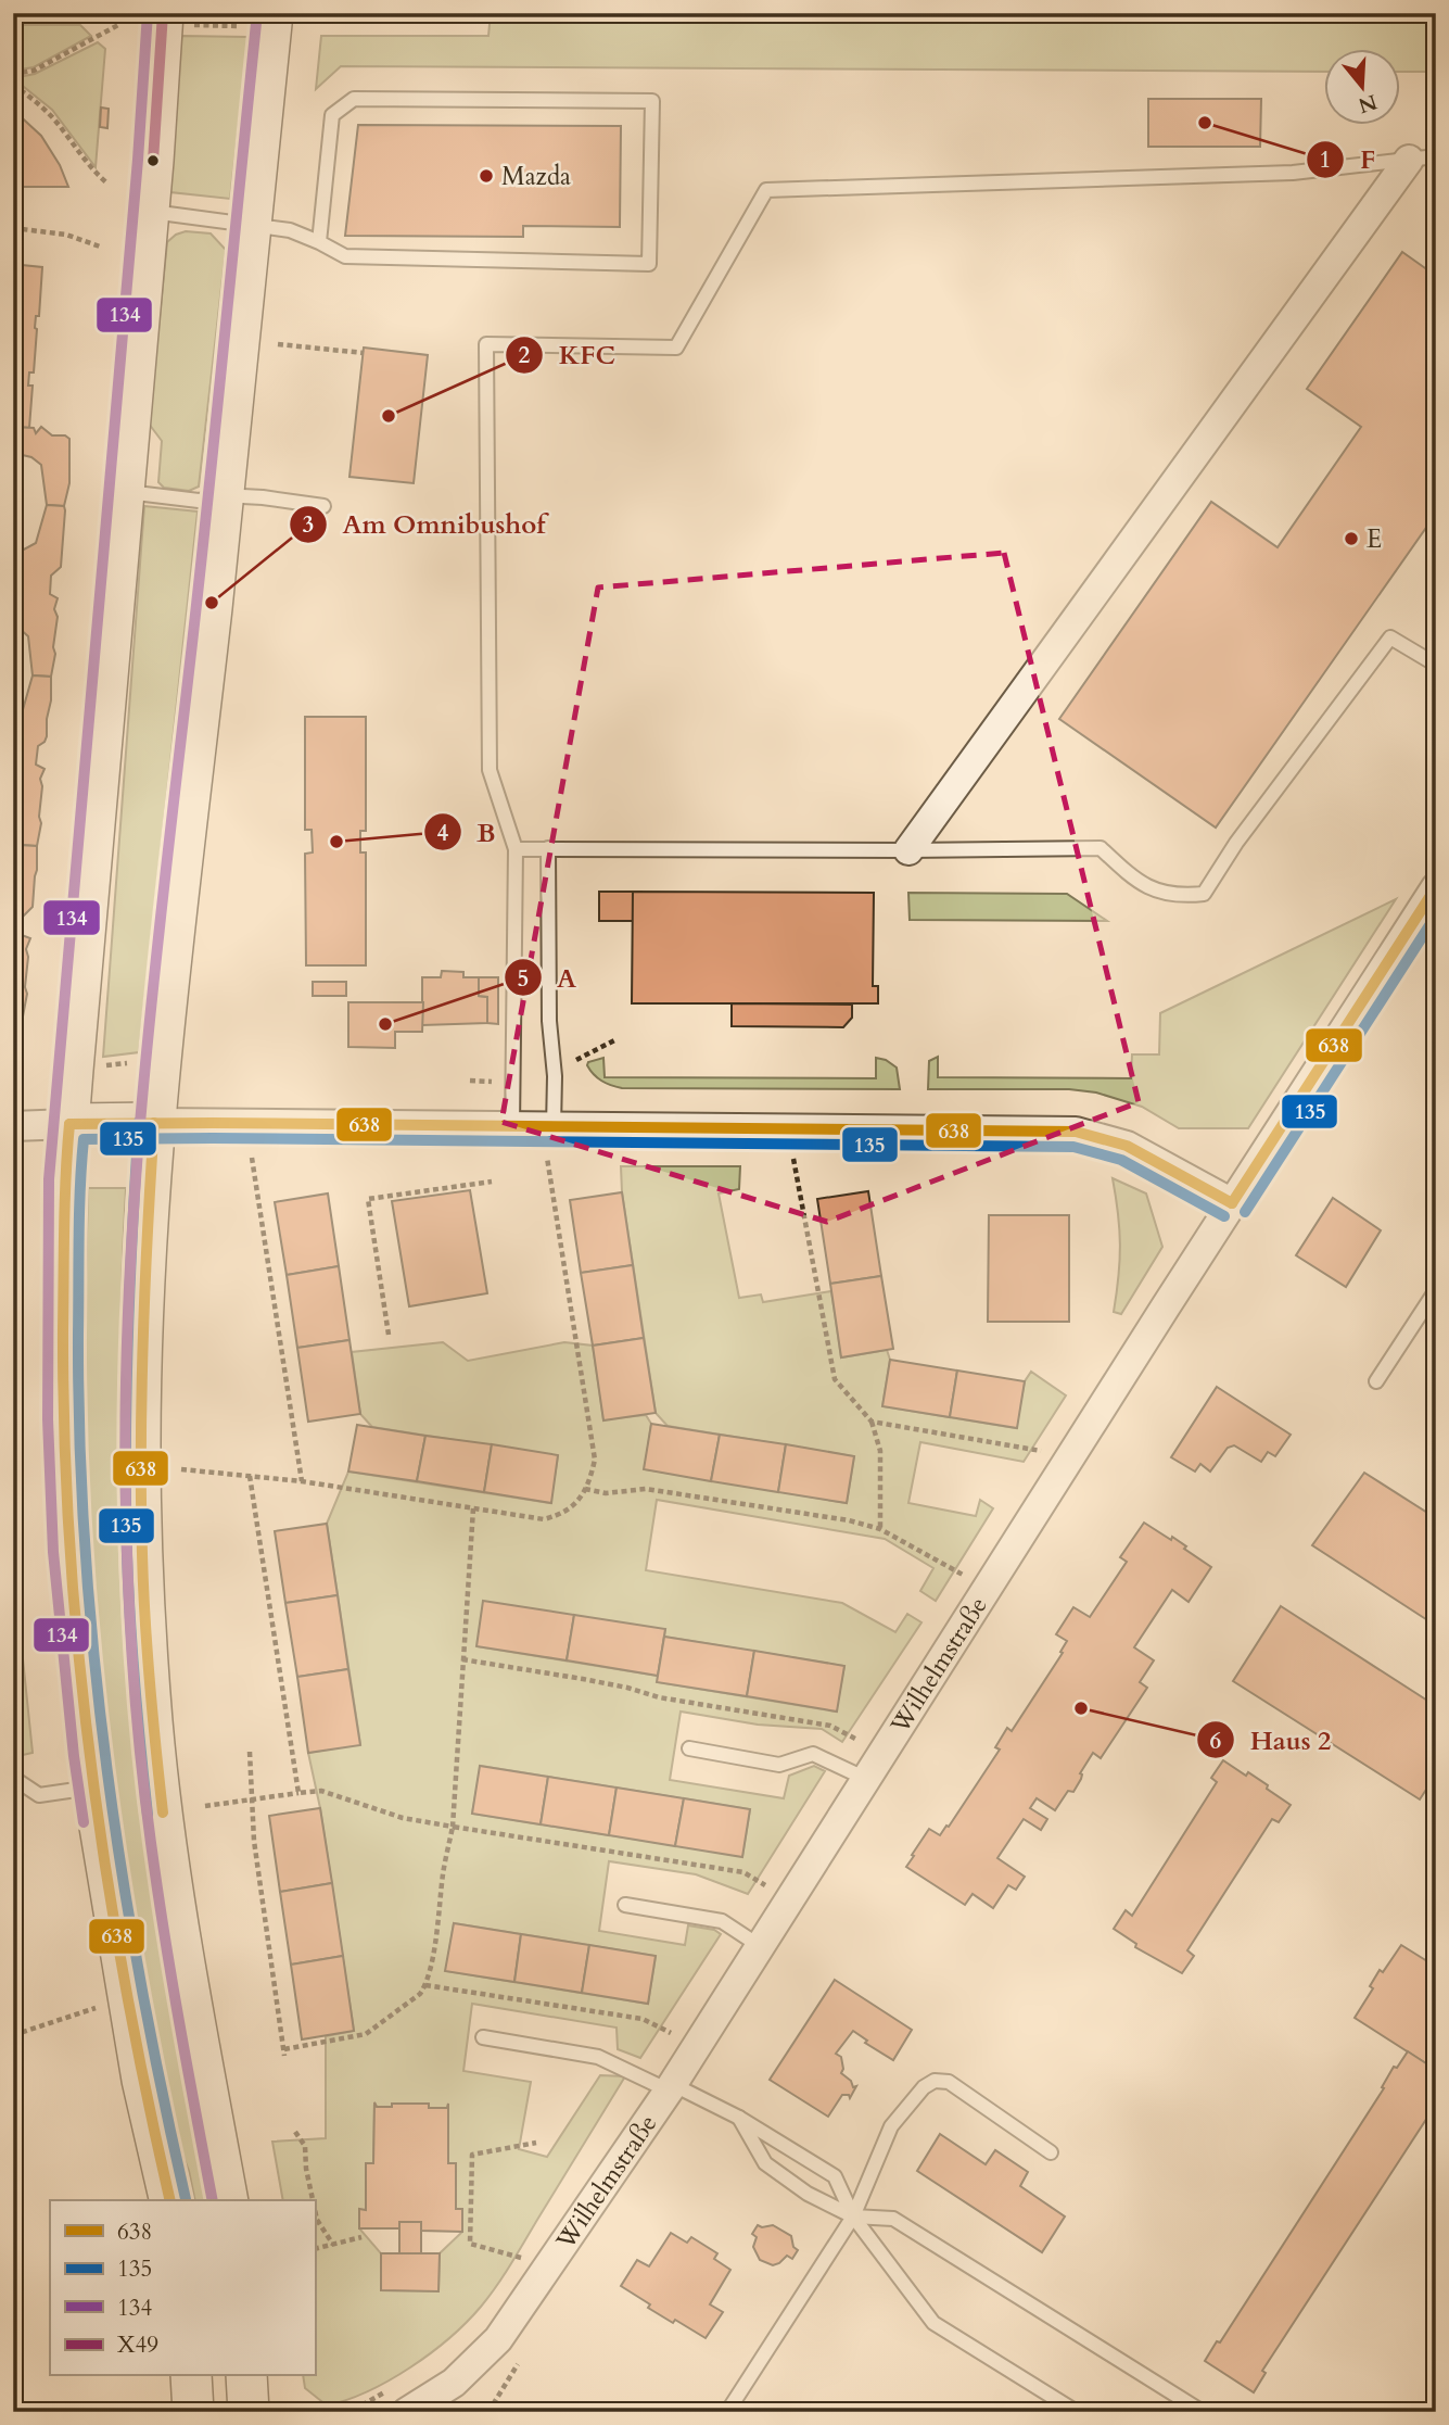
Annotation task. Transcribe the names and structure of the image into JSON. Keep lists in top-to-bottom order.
{
  "streets": {
    "street": ["Wilhelmstraße"]
  },
  "places": [
    "F",
    "Mazda",
    "KFC",
    "E",
    "Am Omnibushof",
    "B",
    "A",
    "Haus 2"
  ],
  "lines": [
    "transit line 134",
    "transit line X49",
    "transit line 638",
    "transit line 135"
  ],
  "legend": [
    "638",
    "135",
    "134",
    "X49"
  ],
  "north": "bottom"
}
